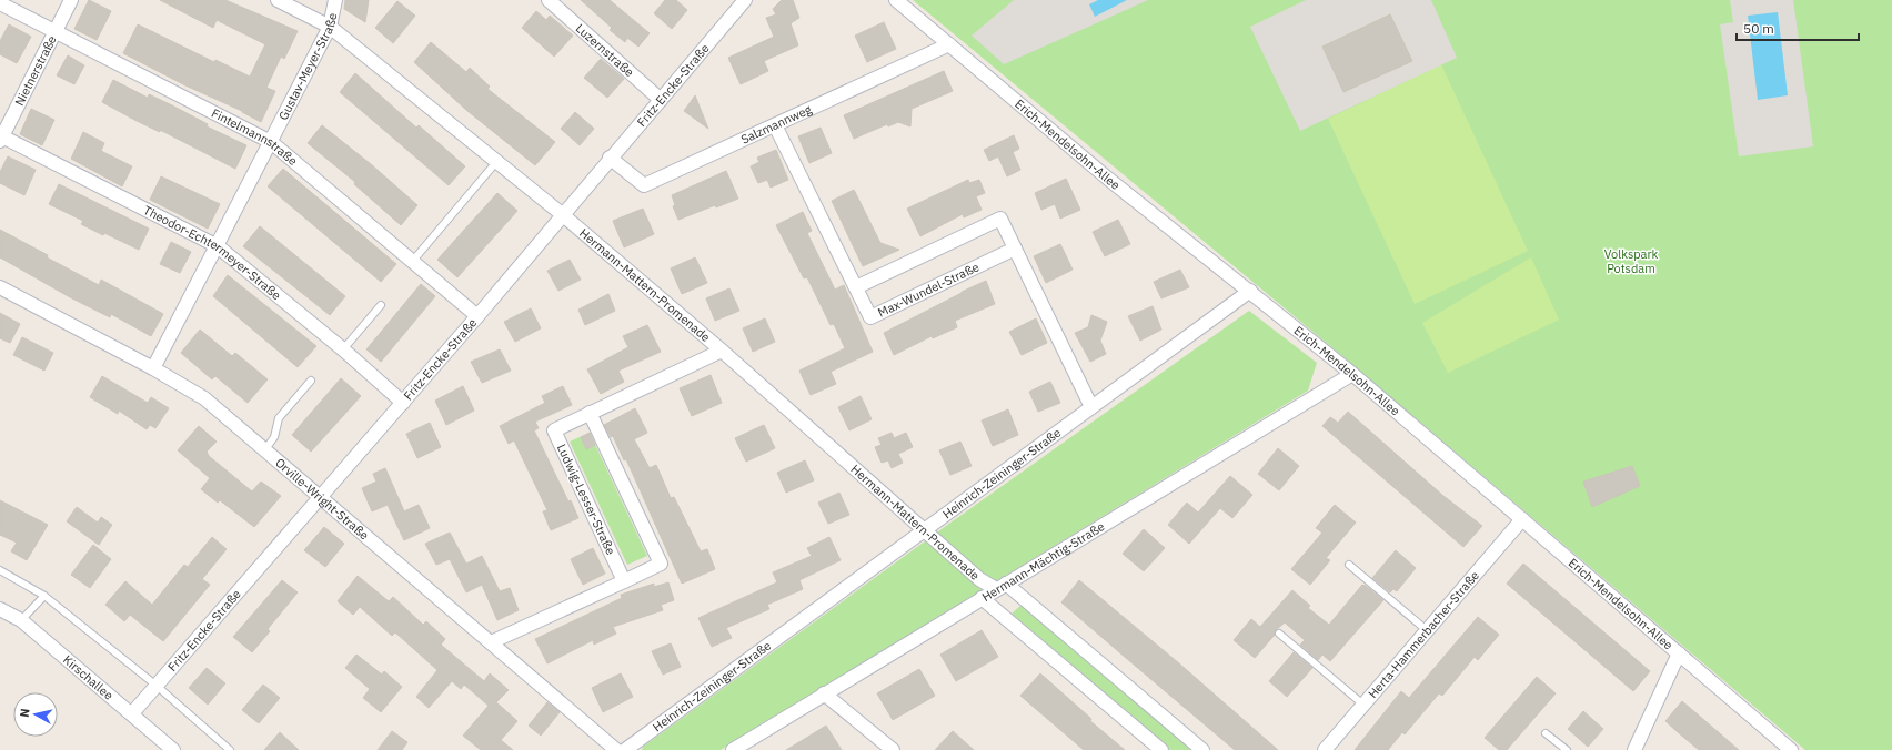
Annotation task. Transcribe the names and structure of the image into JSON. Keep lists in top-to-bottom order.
{
  "streets": {
    "street": [
      "Luzernstraße",
      "Gustav-Meyer-Straße",
      "Nietnerstraße",
      "Fritz-Encke-Straße",
      "Salzmannweg",
      "Fintelmannstraße",
      "Erich-Mendelsohn-Allee",
      "Theodor-Echtermeyer-Straße",
      "Hermann-Mattern-Promenade",
      "Max-Wundel-Straße",
      "Heinrich-Zeininger-Straße",
      "Orville-Wright-Straße",
      "Ludwig-Lesser-Straße",
      "Hermann-Mächtig-Straße",
      "Herta-Hammerbacher-Straße",
      "Kirschallee"
    ]
  },
  "crossings": [
    ["Luzernstraße", "Fritz-Encke-Straße"],
    ["Gustav-Meyer-Straße", "Fintelmannstraße"],
    ["Gustav-Meyer-Straße", "Theodor-Echtermeyer-Straße"],
    ["Gustav-Meyer-Straße", "Hermann-Mattern-Promenade"],
    ["Gustav-Meyer-Straße", "Orville-Wright-Straße"],
    ["Nietnerstraße", "Fintelmannstraße"],
    ["Nietnerstraße", "Theodor-Echtermeyer-Straße"],
    ["Fritz-Encke-Straße", "Salzmannweg"],
    ["Fritz-Encke-Straße", "Fintelmannstraße"],
    ["Fritz-Encke-Straße", "Theodor-Echtermeyer-Straße"],
    ["Fritz-Encke-Straße", "Hermann-Mattern-Promenade"],
    ["Fritz-Encke-Straße", "Orville-Wright-Straße"],
    ["Fritz-Encke-Straße", "Kirschallee"],
    ["Salzmannweg", "Erich-Mendelsohn-Allee"],
    ["Salzmannweg", "Max-Wundel-Straße"],
    ["Erich-Mendelsohn-Allee", "Heinrich-Zeininger-Straße"],
    ["Erich-Mendelsohn-Allee", "Hermann-Mächtig-Straße"],
    ["Erich-Mendelsohn-Allee", "Herta-Hammerbacher-Straße"],
    ["Hermann-Mattern-Promenade", "Heinrich-Zeininger-Straße"],
    ["Hermann-Mattern-Promenade", "Ludwig-Lesser-Straße"],
    ["Hermann-Mattern-Promenade", "Hermann-Mächtig-Straße"]
  ],
  "parks": ["Volkspark Potsdam"],
  "scale_bar": "50 m",
  "north": "left"
}
